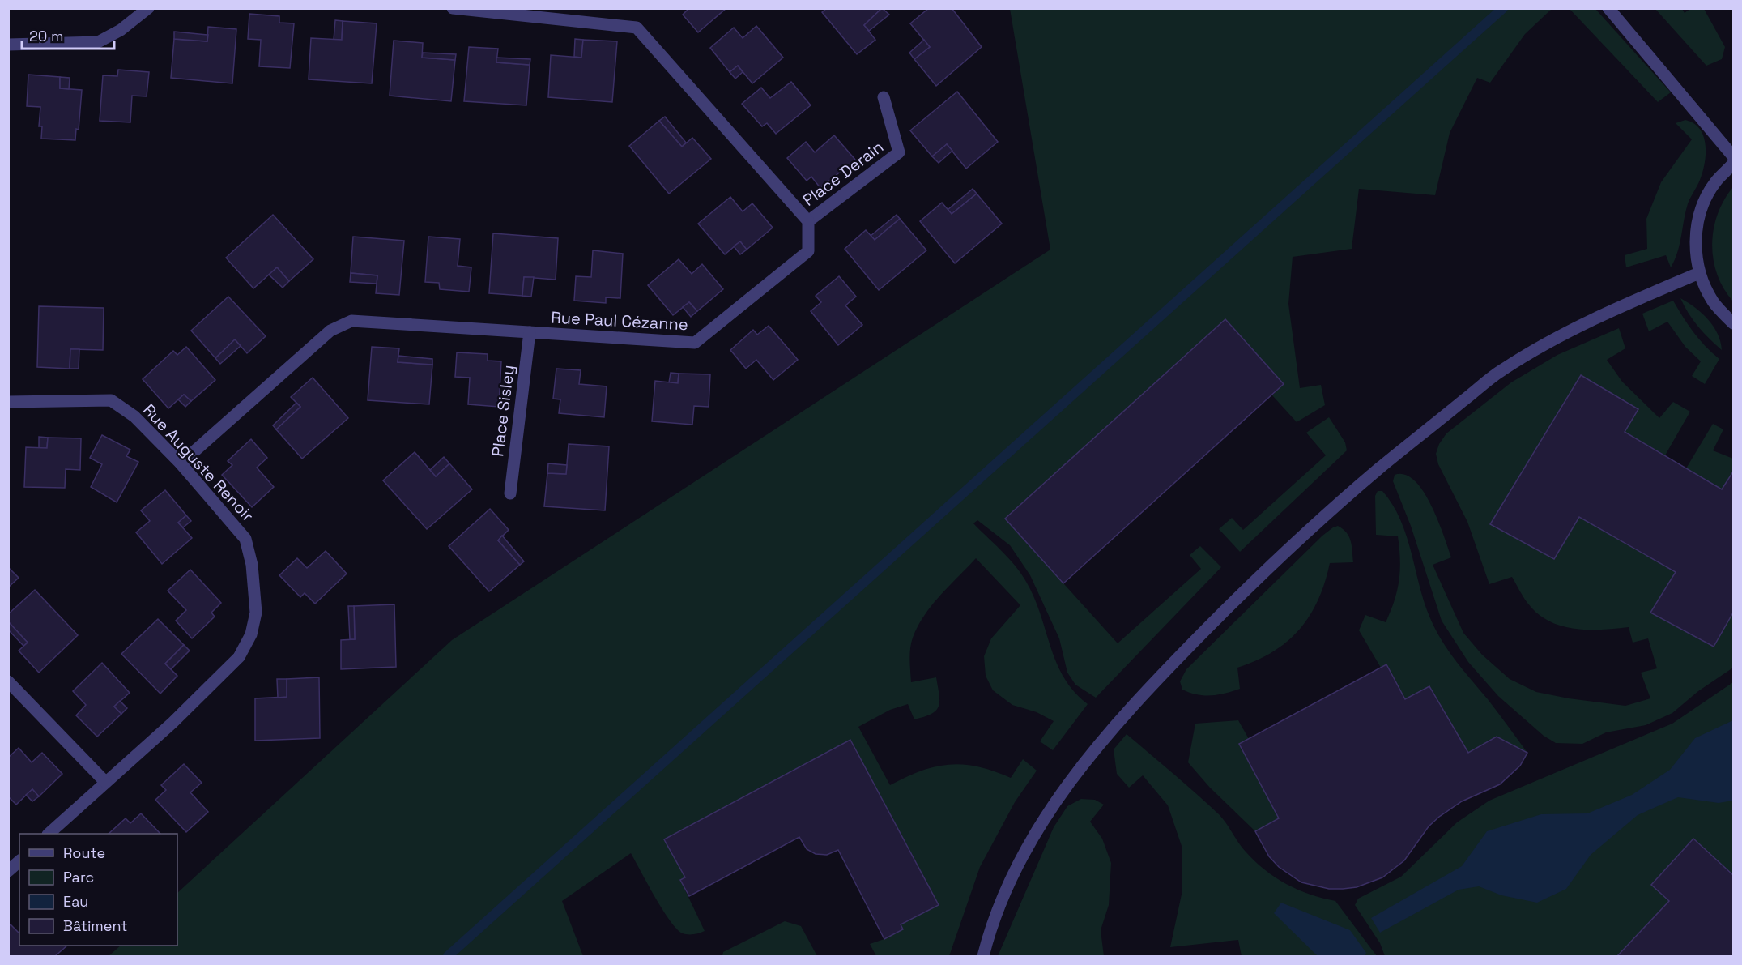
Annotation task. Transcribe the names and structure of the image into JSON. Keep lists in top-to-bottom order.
{
  "streets": {
    "street": [
      "Place Derain",
      "Rue Paul Cézanne",
      "Place Sisley",
      "Rue Auguste Renoir"
    ]
  },
  "crossings": [
    ["Place Derain", "Rue Paul Cézanne"],
    ["Rue Paul Cézanne", "Place Sisley"],
    ["Rue Paul Cézanne", "Rue Auguste Renoir"]
  ],
  "legend": [
    "Route",
    "Parc",
    "Eau",
    "Bâtiment"
  ],
  "scale_bar": "20 m"
}
